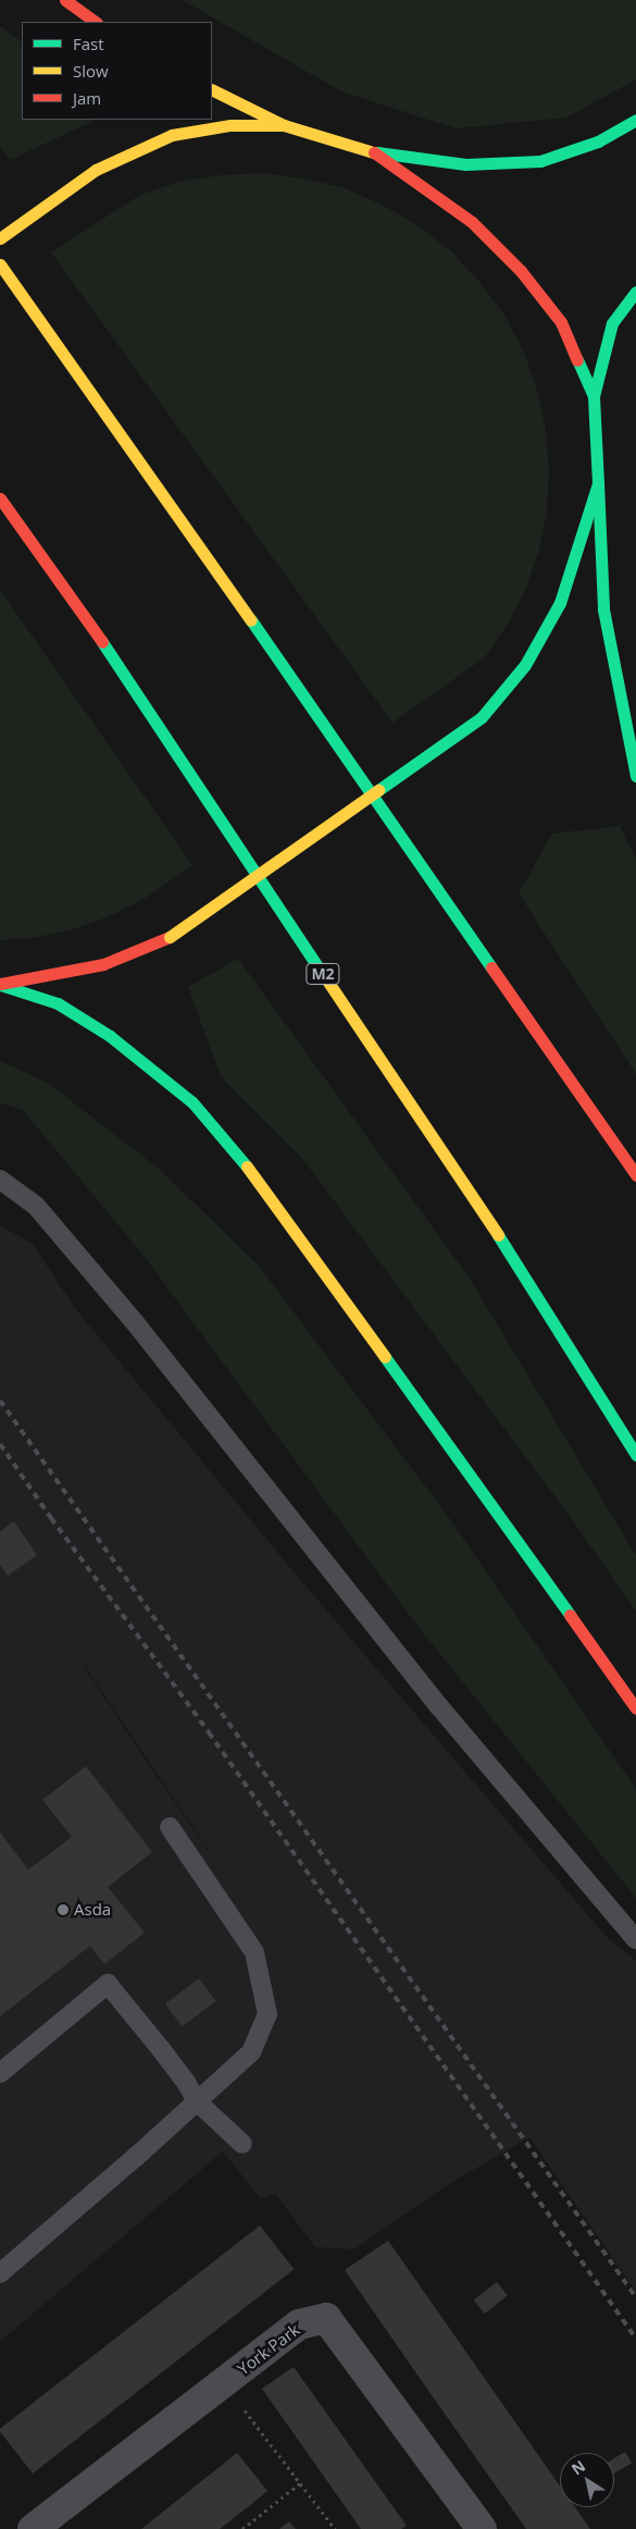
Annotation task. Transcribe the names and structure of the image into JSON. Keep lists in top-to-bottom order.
{
  "streets": {
    "main road": ["M2"],
    "street": ["York Park"]
  },
  "places": ["Asda"],
  "legend": ["Fast", "Slow", "Jam"],
  "north": "top left"
}
